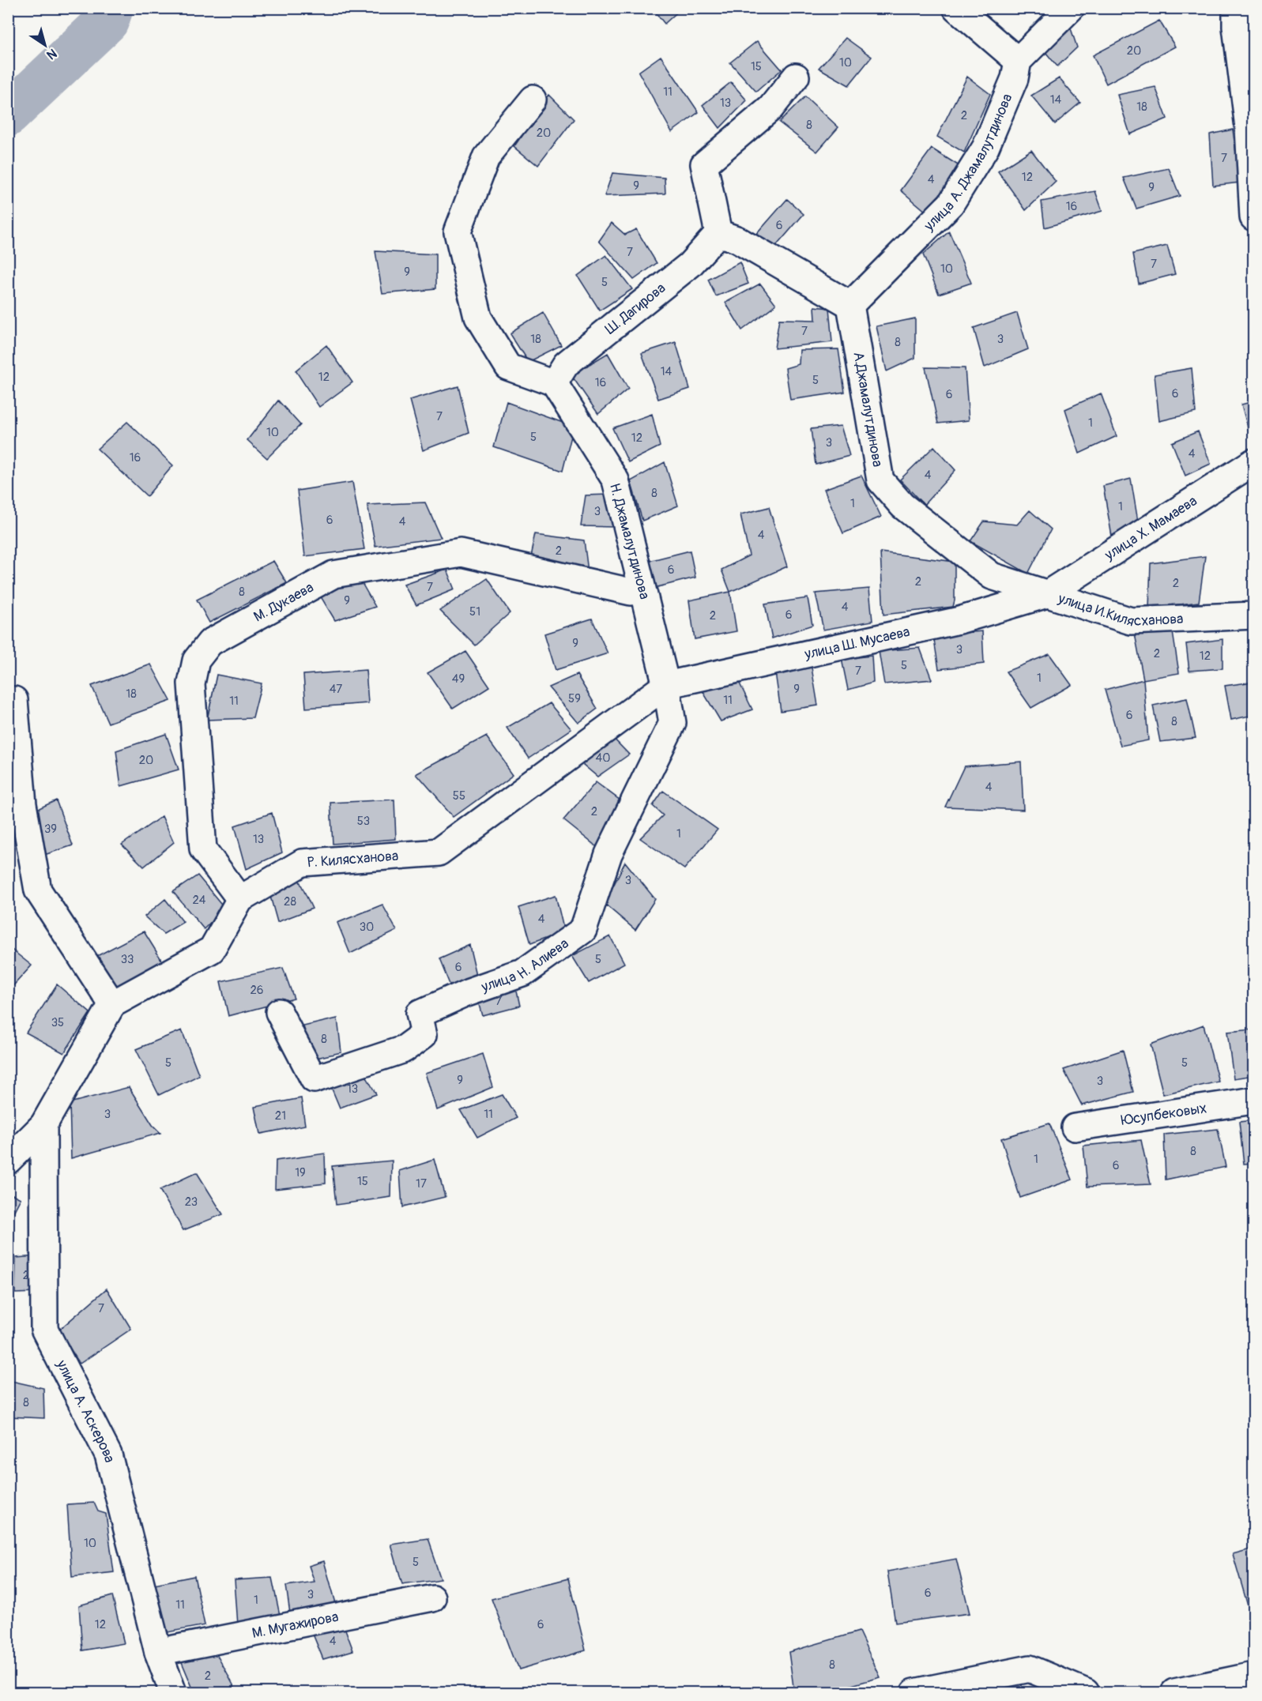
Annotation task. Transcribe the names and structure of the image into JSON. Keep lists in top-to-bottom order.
{
  "streets": {
    "street": [
      "улица А. Джамалутдинова",
      "Ш. Дагирова",
      "А.Джамалутдинова",
      "улица Х. Мамаева",
      "Н. Джамалутдинова",
      "М. Дукаева",
      "улица И.Килясханова",
      "улица Ш. Мусаева",
      "Р. Килясханова",
      "улица Н. Алиева",
      "Юсупбековых",
      "улица А. Аскерова",
      "М. Мугажирова"
    ]
  },
  "crossings": [
    ["улица А. Джамалутдинова", "А.Джамалутдинова"],
    ["Ш. Дагирова", "Н. Джамалутдинова"],
    ["А.Джамалутдинова", "улица И.Килясханова"],
    ["улица Х. Мамаева", "улица И.Килясханова"],
    ["улица Х. Мамаева", "улица Ш. Мусаева"],
    ["Н. Джамалутдинова", "улица Ш. Мусаева"],
    ["Н. Джамалутдинова", "Р. Килясханова"],
    ["Н. Джамалутдинова", "улица Н. Алиева"],
    ["М. Дукаева", "Р. Килясханова"],
    ["улица И.Килясханова", "улица Ш. Мусаева"],
    ["улица Ш. Мусаева", "Р. Килясханова"],
    ["улица Ш. Мусаева", "улица Н. Алиева"],
    ["Р. Килясханова", "улица Н. Алиева"],
    ["улица А. Аскерова", "М. Мугажирова"]
  ],
  "house_numbers": [
    "20",
    "10",
    "15",
    "11",
    "14",
    "13",
    "18",
    "2",
    "8",
    "20",
    "7",
    "12",
    "4",
    "9",
    "9",
    "16",
    "6",
    "7",
    "7",
    "10",
    "9",
    "5",
    "7",
    "18",
    "3",
    "8",
    "14",
    "12",
    "5",
    "16",
    "6",
    "6",
    "7",
    "1",
    "10",
    "5",
    "12",
    "3",
    "4",
    "16",
    "4",
    "8",
    "1",
    "1",
    "3",
    "6",
    "4",
    "4",
    "2",
    "6",
    "2",
    "2",
    "7",
    "8",
    "9",
    "4",
    "51",
    "6",
    "2",
    "9",
    "3",
    "2",
    "12",
    "5",
    "7",
    "1",
    "49",
    "47",
    "9",
    "18",
    "59",
    "11",
    "11",
    "6",
    "8",
    "40",
    "20",
    "4",
    "55",
    "2",
    "53",
    "39",
    "1",
    "13",
    "3",
    "24",
    "28",
    "4",
    "30",
    "33",
    "5",
    "6",
    "26",
    "7",
    "35",
    "8",
    "5",
    "5",
    "9",
    "3",
    "13",
    "3",
    "11",
    "21",
    "8",
    "1",
    "6",
    "19",
    "15",
    "17",
    "23",
    "2",
    "7",
    "8",
    "10",
    "5",
    "6",
    "3",
    "1",
    "11",
    "12",
    "6",
    "4",
    "8",
    "2"
  ],
  "north": "bottom right"
}
